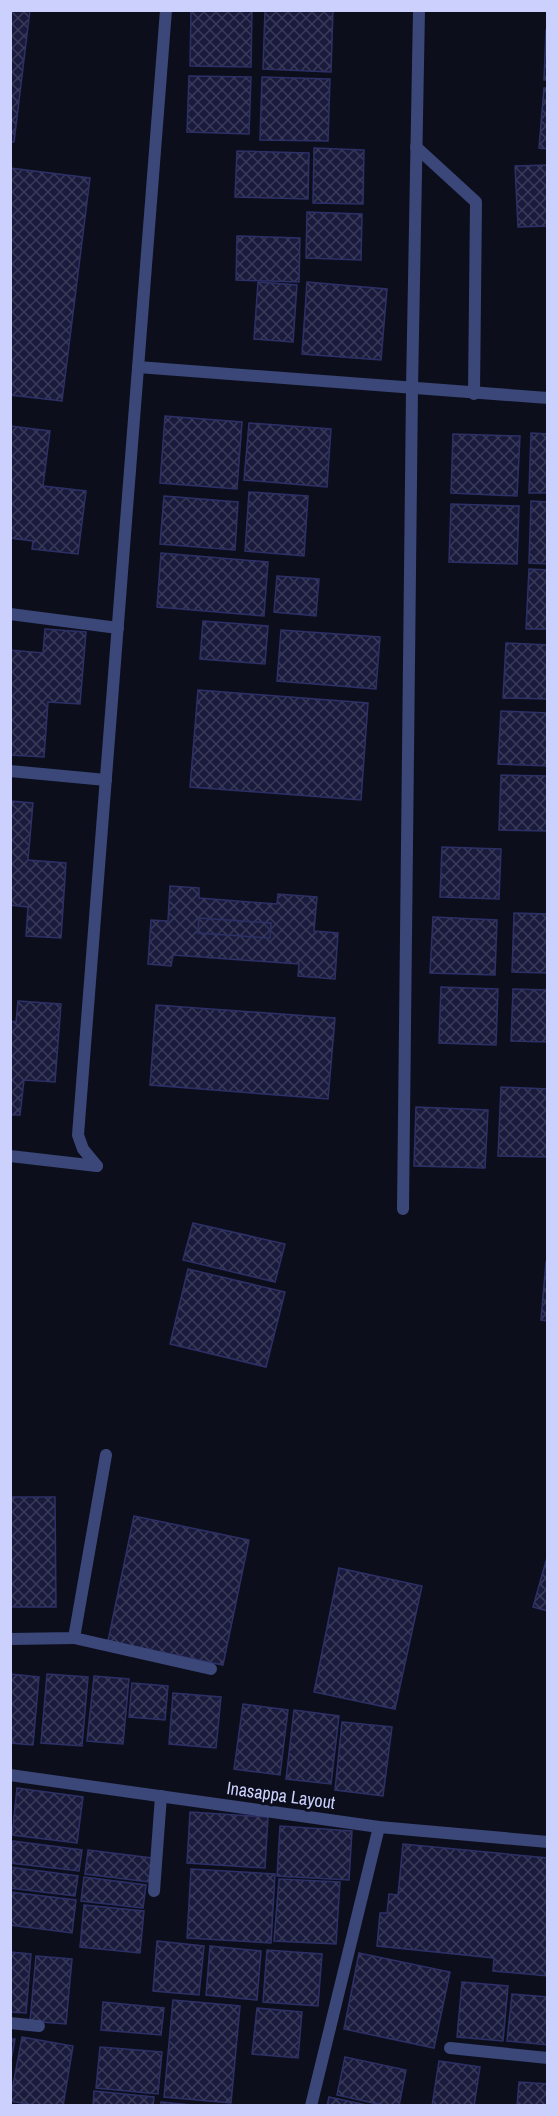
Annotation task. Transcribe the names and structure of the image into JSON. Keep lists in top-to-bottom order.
{
  "streets": {
    "street": ["Inasappa Layout"]
  }
}
